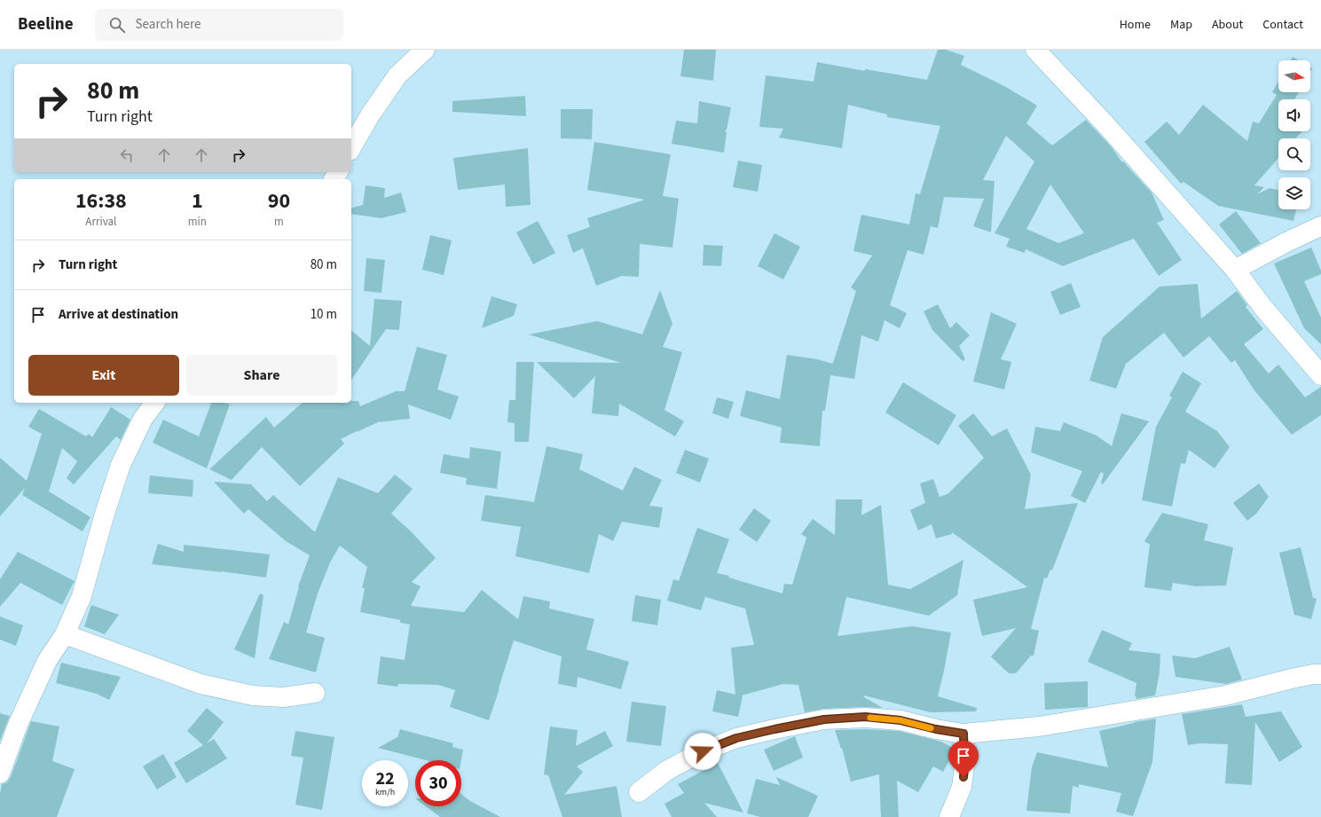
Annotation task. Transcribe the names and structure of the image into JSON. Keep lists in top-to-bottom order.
{
  "north": "right",
  "page": {
    "header": "Beeline",
    "search": "Search here",
    "nav": [
      "Home",
      "Map",
      "About",
      "Contact"
    ],
    "turn": ["80 m", "Turn right"],
    "eta": [
      "16:38",
      "Arrival",
      "1",
      "min",
      "90",
      "m"
    ],
    "list": [
      {
        "name": "Turn right",
        "value": "80 m"
      },
      {
        "name": "Arrive at destination",
        "value": "10 m"
      }
    ],
    "buttons": ["Exit", "Share"],
    "speed": "22 km/h",
    "limit": "30"
  }
}
